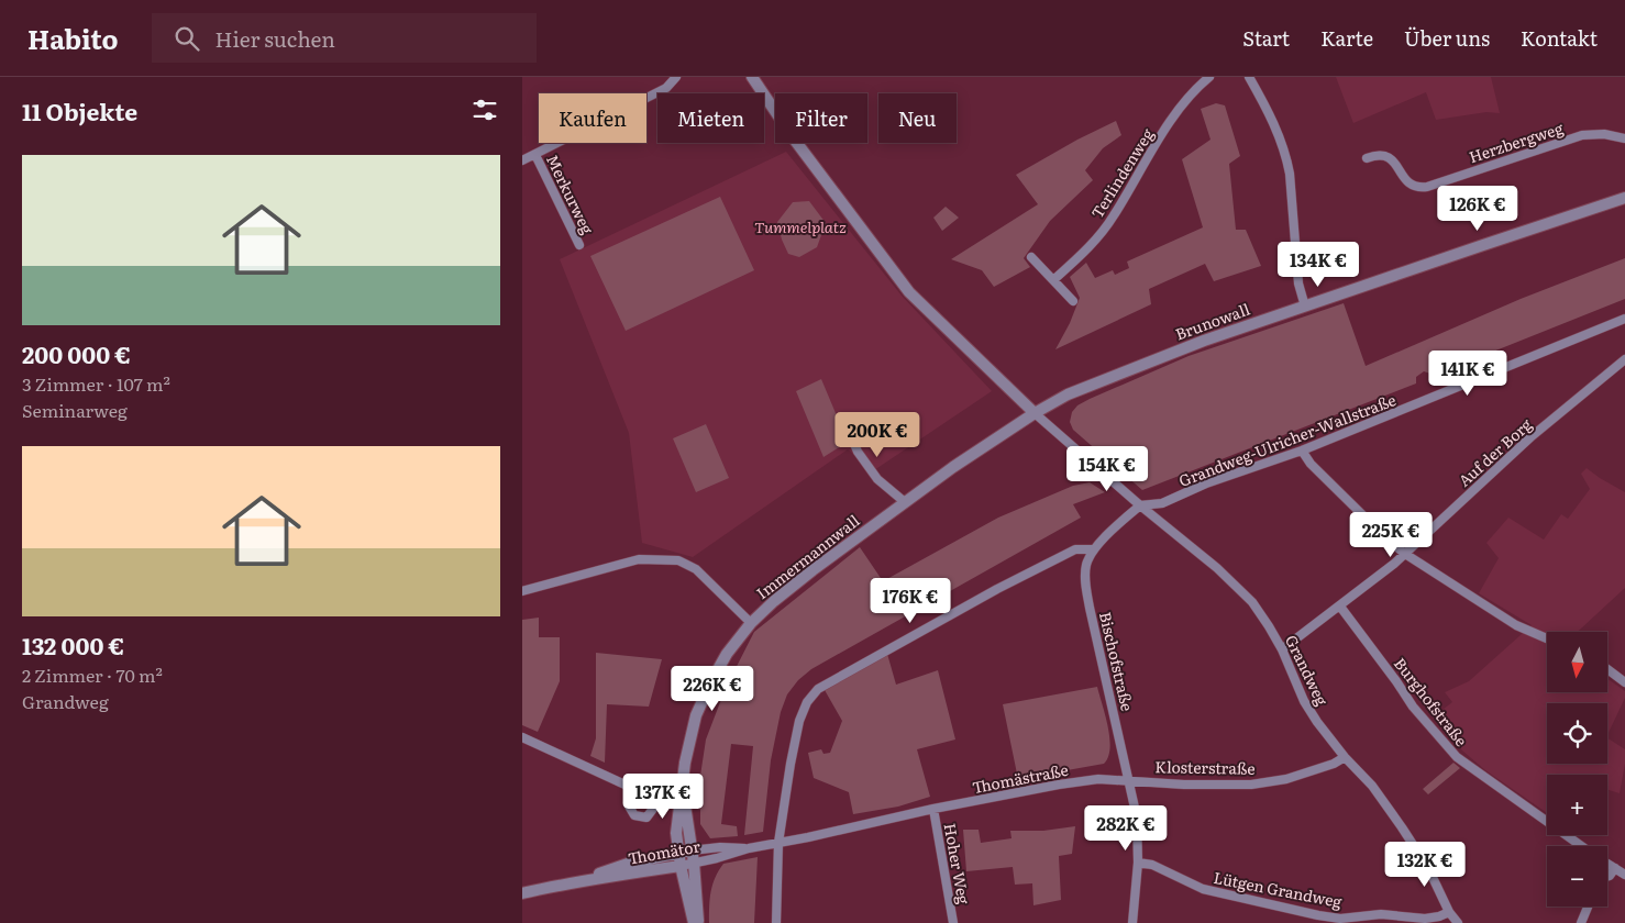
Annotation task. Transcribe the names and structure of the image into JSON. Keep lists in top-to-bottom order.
{
  "streets": {
    "street": [
      "Herzbergweg",
      "Terlindenweg",
      "Merkurweg",
      "Brunowall",
      "Grandweg-Ulricher-Wallstraße",
      "Auf der Borg",
      "Immermannwall",
      "Bischofstraße",
      "Grandweg",
      "Burghofstraße",
      "Klosterstraße",
      "Thomästraße",
      "Thomätor",
      "Hoher Weg",
      "Lütgen Grandweg"
    ]
  },
  "crossings": [
    ["Brunowall", "Immermannwall"],
    ["Brunowall", "Grandweg"],
    ["Grandweg-Ulricher-Wallstraße", "Grandweg"],
    ["Auf der Borg", "Grandweg"],
    ["Auf der Borg", "Burghofstraße"],
    ["Immermannwall", "Grandweg"],
    ["Immermannwall", "Thomätor"],
    ["Bischofstraße", "Klosterstraße"],
    ["Bischofstraße", "Thomästraße"],
    ["Grandweg", "Klosterstraße"],
    ["Grandweg", "Lütgen Grandweg"],
    ["Klosterstraße", "Thomästraße"],
    ["Thomästraße", "Thomätor"],
    ["Thomästraße", "Hoher Weg"]
  ],
  "parks": ["Tummelplatz"],
  "north": "bottom",
  "page": {
    "header": "Habito",
    "search": "Hier suchen",
    "nav": [
      "Start",
      "Karte",
      "Über uns",
      "Kontakt"
    ],
    "heading": "11 Objekte",
    "chip": [
      "Kaufen",
      "Mieten",
      "Filter",
      "Neu"
    ],
    "list": [
      {
        "name": "200 000 €",
        "note": "3 Zimmer · 107 m² · Seminarweg"
      },
      {
        "name": "132 000 €",
        "note": "2 Zimmer · 70 m² · Grandweg"
      }
    ],
    "price": [
      "126K €",
      "134K €",
      "141K €",
      "200K €",
      "154K €",
      "225K €",
      "176K €",
      "226K €",
      "137K €",
      "282K €",
      "132K €"
    ],
    "map_buttons": ["+", "−"]
  }
}
